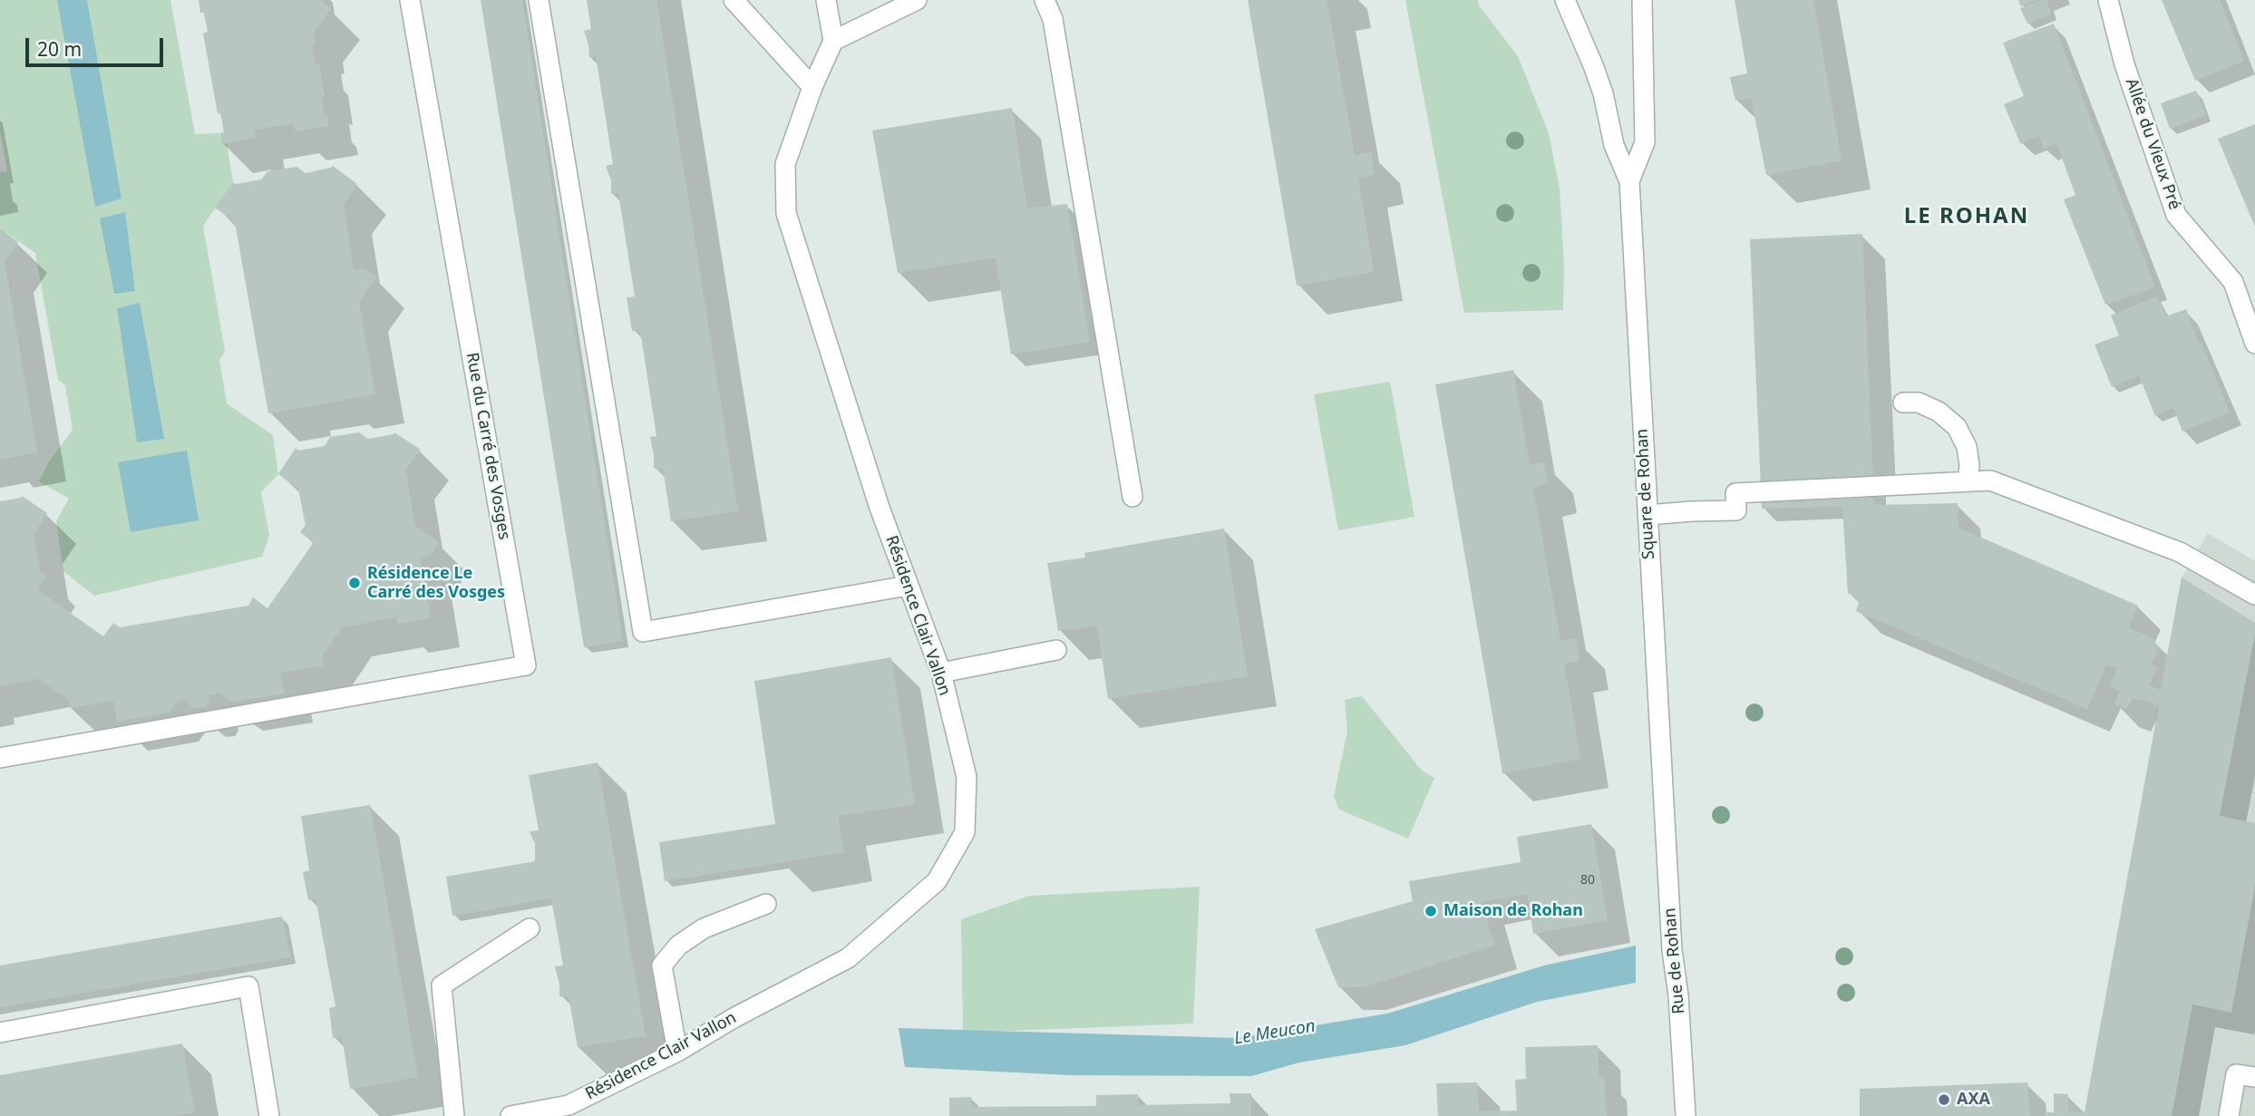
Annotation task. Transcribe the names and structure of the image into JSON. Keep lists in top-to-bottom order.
{
  "streets": {
    "street": [
      "Allée du Vieux Pré",
      "Rue du Carré des Vosges",
      "Square de Rohan",
      "Résidence Clair Vallon",
      "Rue de Rohan"
    ]
  },
  "crossings": [
    ["Square de Rohan", "Rue de Rohan"]
  ],
  "districts": ["LE ROHAN"],
  "water": ["Le Meucon"],
  "places": ["Résidence Le Carré des Vosges", "Maison de Rohan", "AXA"],
  "house_numbers": ["80"],
  "scale_bar": "20 m"
}
